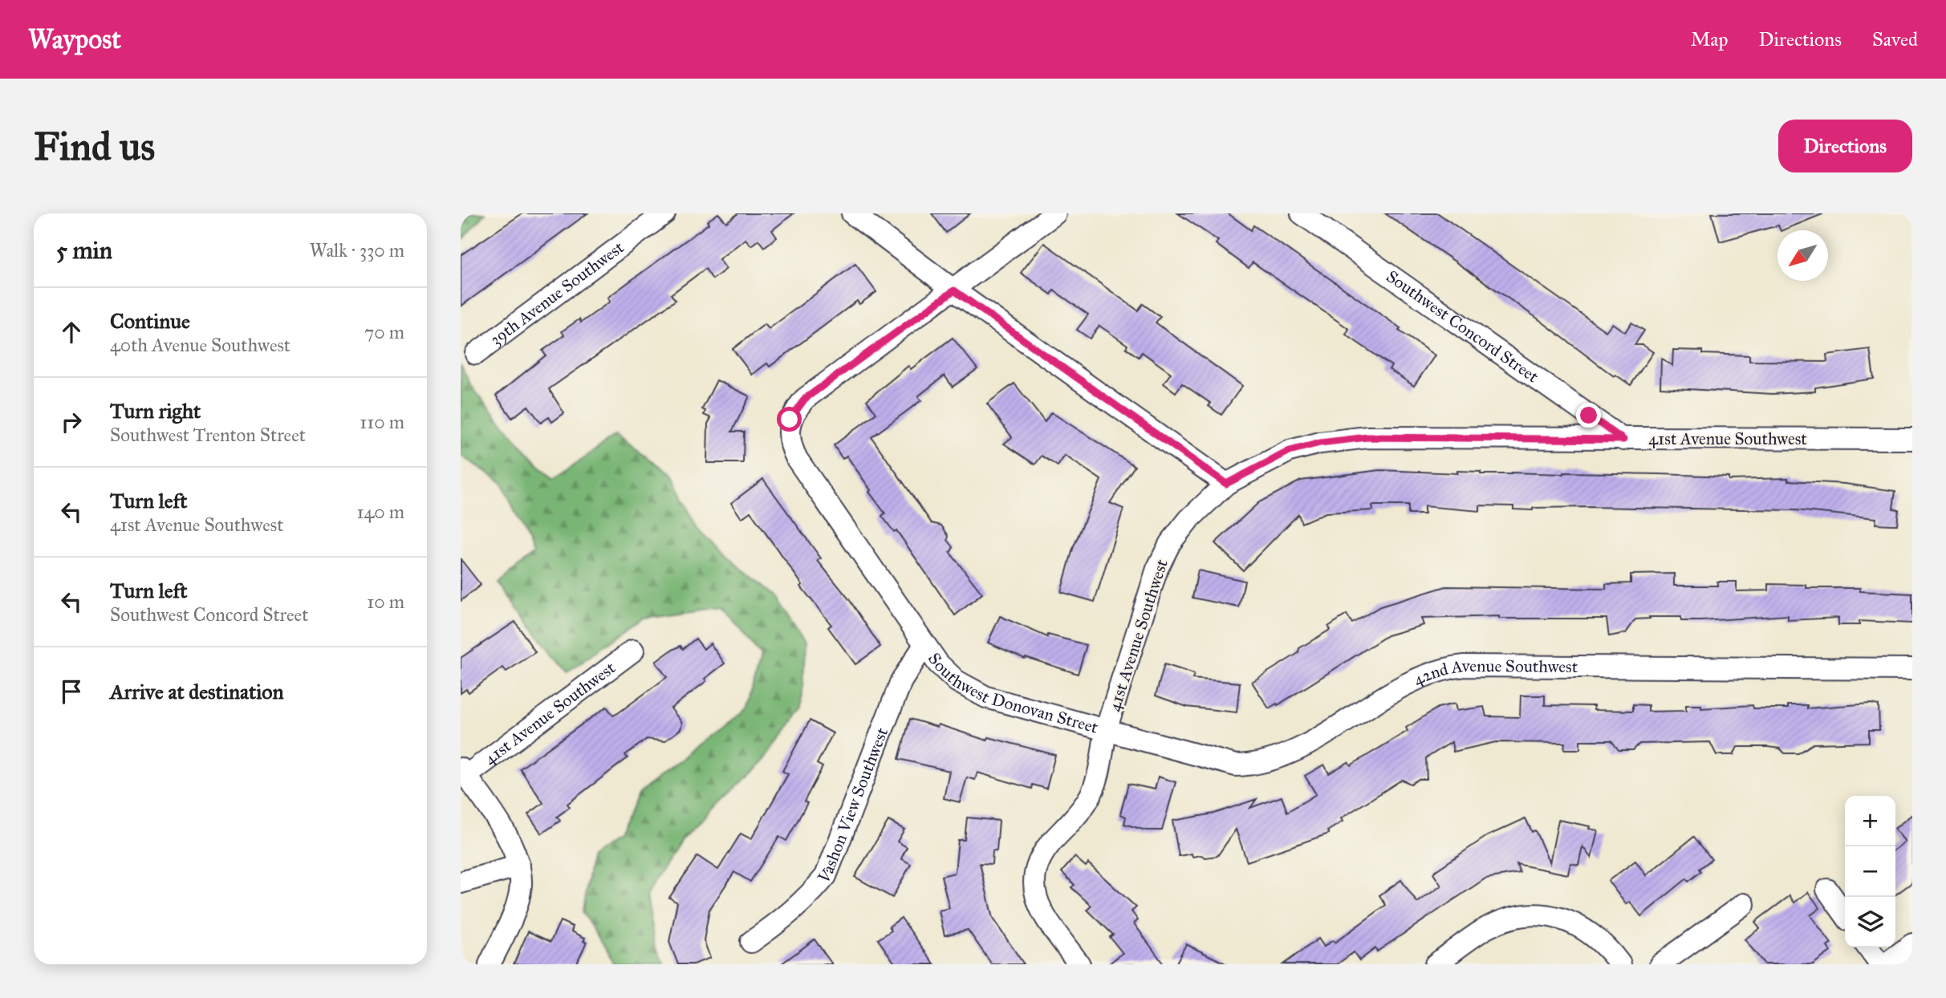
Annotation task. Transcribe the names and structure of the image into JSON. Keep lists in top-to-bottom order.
{
  "streets": {
    "street": [
      "39th Avenue Southwest",
      "Southwest Concord Street",
      "41st Avenue Southwest",
      "42nd Avenue Southwest",
      "Southwest Donovan Street",
      "Vashon View Southwest"
    ]
  },
  "crossings": [
    ["Southwest Concord Street", "41st Avenue Southwest"],
    ["41st Avenue Southwest", "42nd Avenue Southwest"],
    ["41st Avenue Southwest", "Southwest Donovan Street"],
    ["42nd Avenue Southwest", "Southwest Donovan Street"],
    ["Southwest Donovan Street", "Vashon View Southwest"]
  ],
  "north": "bottom left",
  "page": {
    "header": "Waypost",
    "nav": ["Map", "Directions", "Saved"],
    "buttons": "Directions",
    "title": "Find us",
    "heading": ["5 min", "Walk · 330 m"],
    "list": [
      ["Continue", "40th Avenue Southwest", "70 m"],
      ["Turn right", "Southwest Trenton Street", "110 m"],
      ["Turn left", "41st Avenue Southwest", "140 m"],
      ["Turn left", "Southwest Concord Street", "10 m"],
      "Arrive at destination"
    ],
    "map_buttons": ["+", "−"]
  }
}
